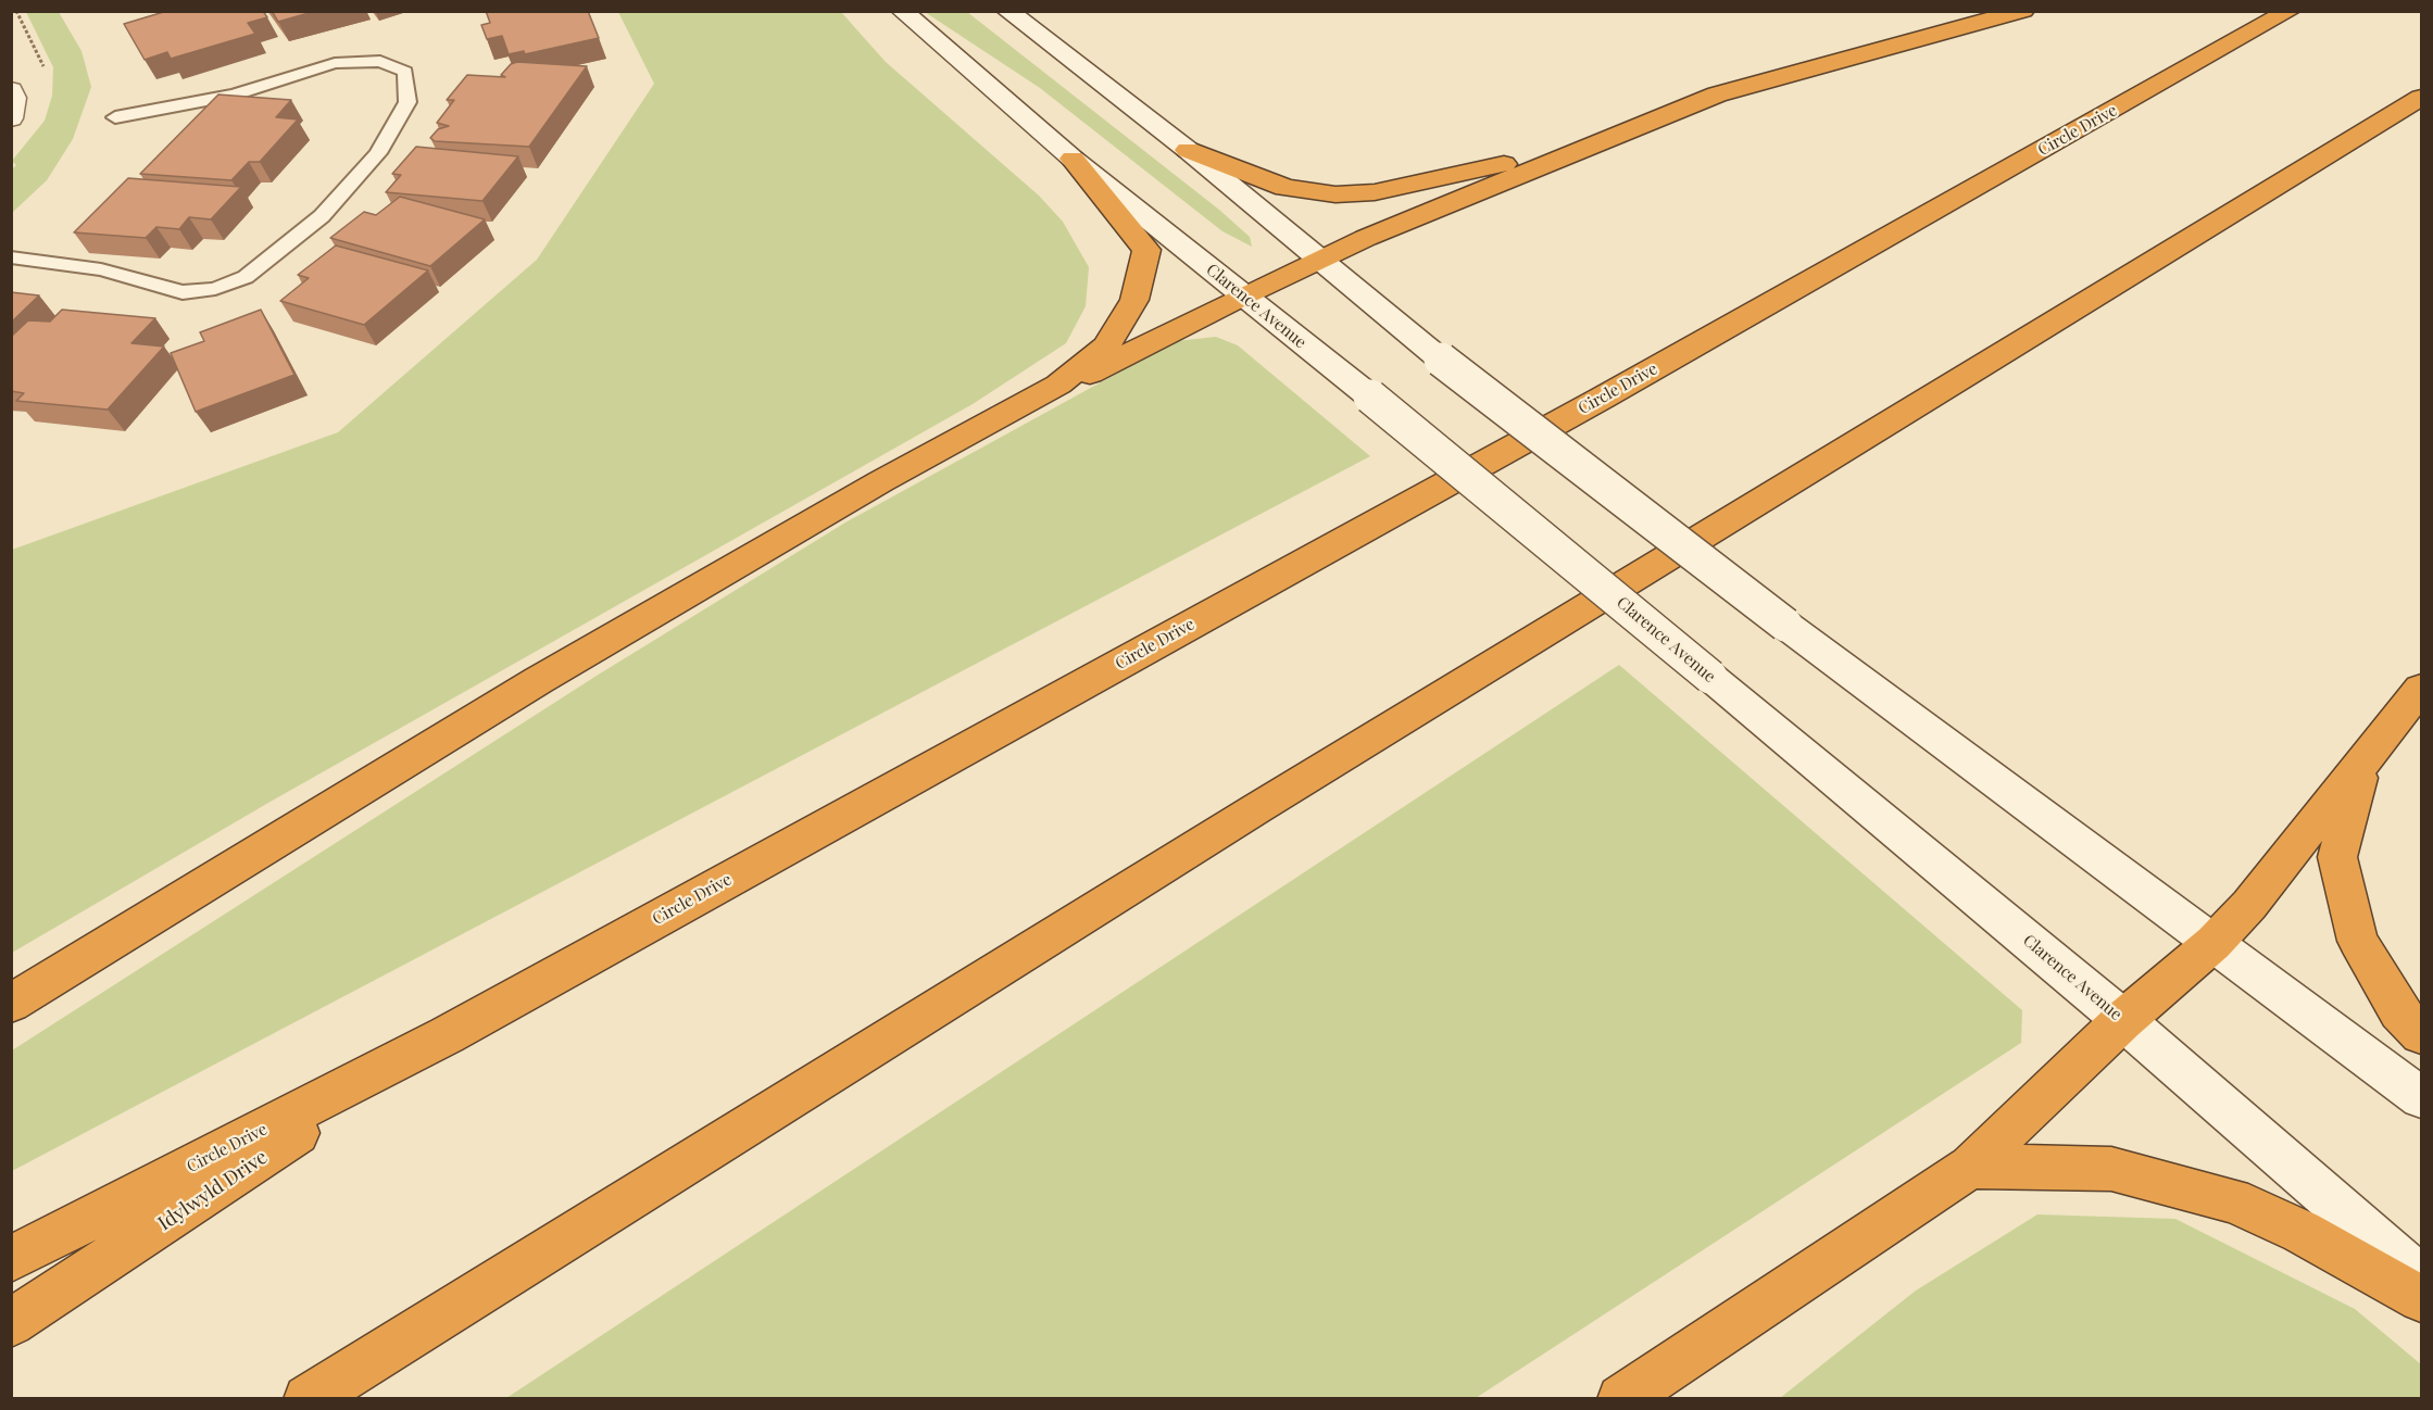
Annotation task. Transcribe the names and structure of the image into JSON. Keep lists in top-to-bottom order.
{
  "streets": {
    "highway": ["Circle Drive", "Idylwyld Drive"],
    "main road": ["Clarence Avenue"]
  },
  "crossings": [
    ["Circle Drive", "Idylwyld Drive"]
  ]
}
